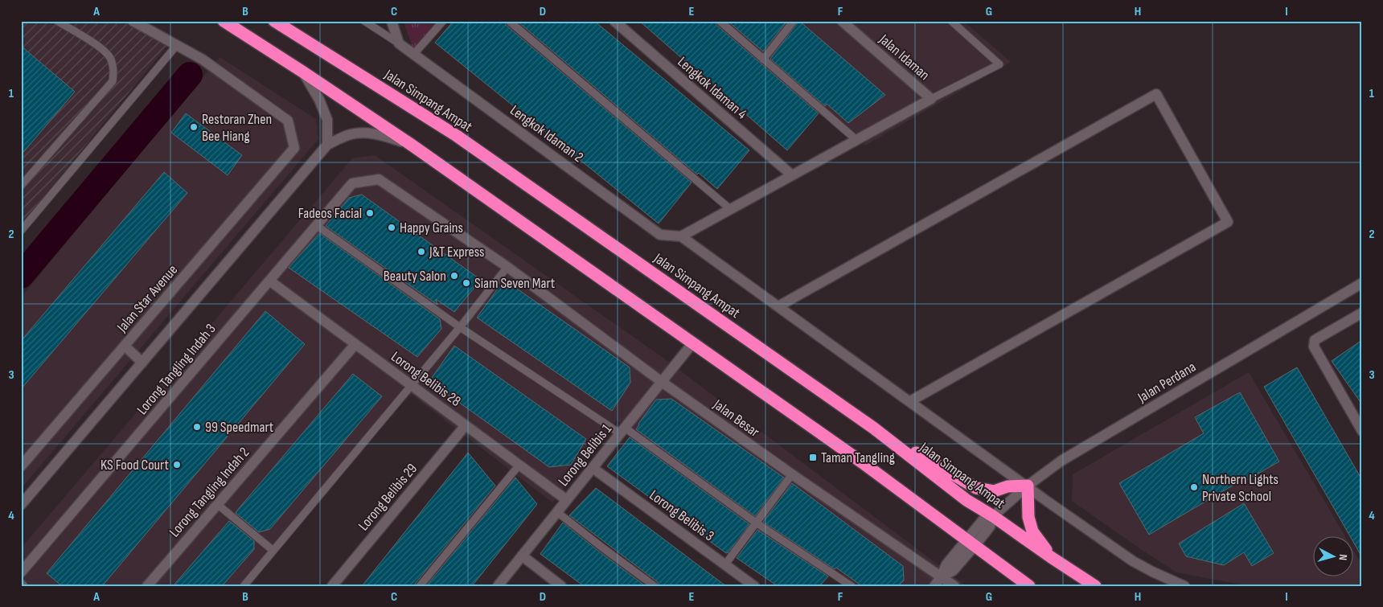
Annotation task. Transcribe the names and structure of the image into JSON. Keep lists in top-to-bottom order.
{
  "streets": {
    "highway": ["Jalan Simpang Ampat"],
    "street": [
      "Jalan Idaman",
      "Lengkok Idaman 4",
      "Lengkok Idaman 2",
      "Jalan Star Avenue",
      "Lorong Tangling Indah 3",
      "Lorong Belibis 28",
      "Jalan Perdana",
      "Jalan Besar",
      "Lorong Belibis 1",
      "Lorong Tangling Indah 2",
      "Lorong Belibis 29",
      "Lorong Belibis 3"
    ]
  },
  "crossings": [
    ["Jalan Simpang Ampat", "Jalan Perdana"],
    ["Lorong Tangling Indah 3", "Lorong Belibis 28"],
    ["Lorong Tangling Indah 3", "Jalan Besar"],
    ["Lorong Belibis 28", "Lorong Belibis 1"],
    ["Lorong Belibis 28", "Lorong Tangling Indah 2"],
    ["Lorong Belibis 28", "Lorong Belibis 29"],
    ["Jalan Besar", "Lorong Belibis 1"],
    ["Lorong Belibis 1", "Lorong Belibis 3"]
  ],
  "places": {
    "other": [
      "Restoran Zhen Bee Hiang",
      "Fadeos Facial",
      "Happy Grains",
      "J&T Express",
      "Beauty Salon",
      "Siam Seven Mart",
      "99 Speedmart",
      "KS Food Court",
      "Northern Lights Private School"
    ],
    "transit": ["Taman Tangling"]
  },
  "north": "right",
  "grid": {
    "columns": [
      "A",
      "B",
      "C",
      "D",
      "E",
      "F",
      "G",
      "H",
      "I"
    ],
    "rows": [
      "1",
      "2",
      "3",
      "4"
    ]
  }
}
